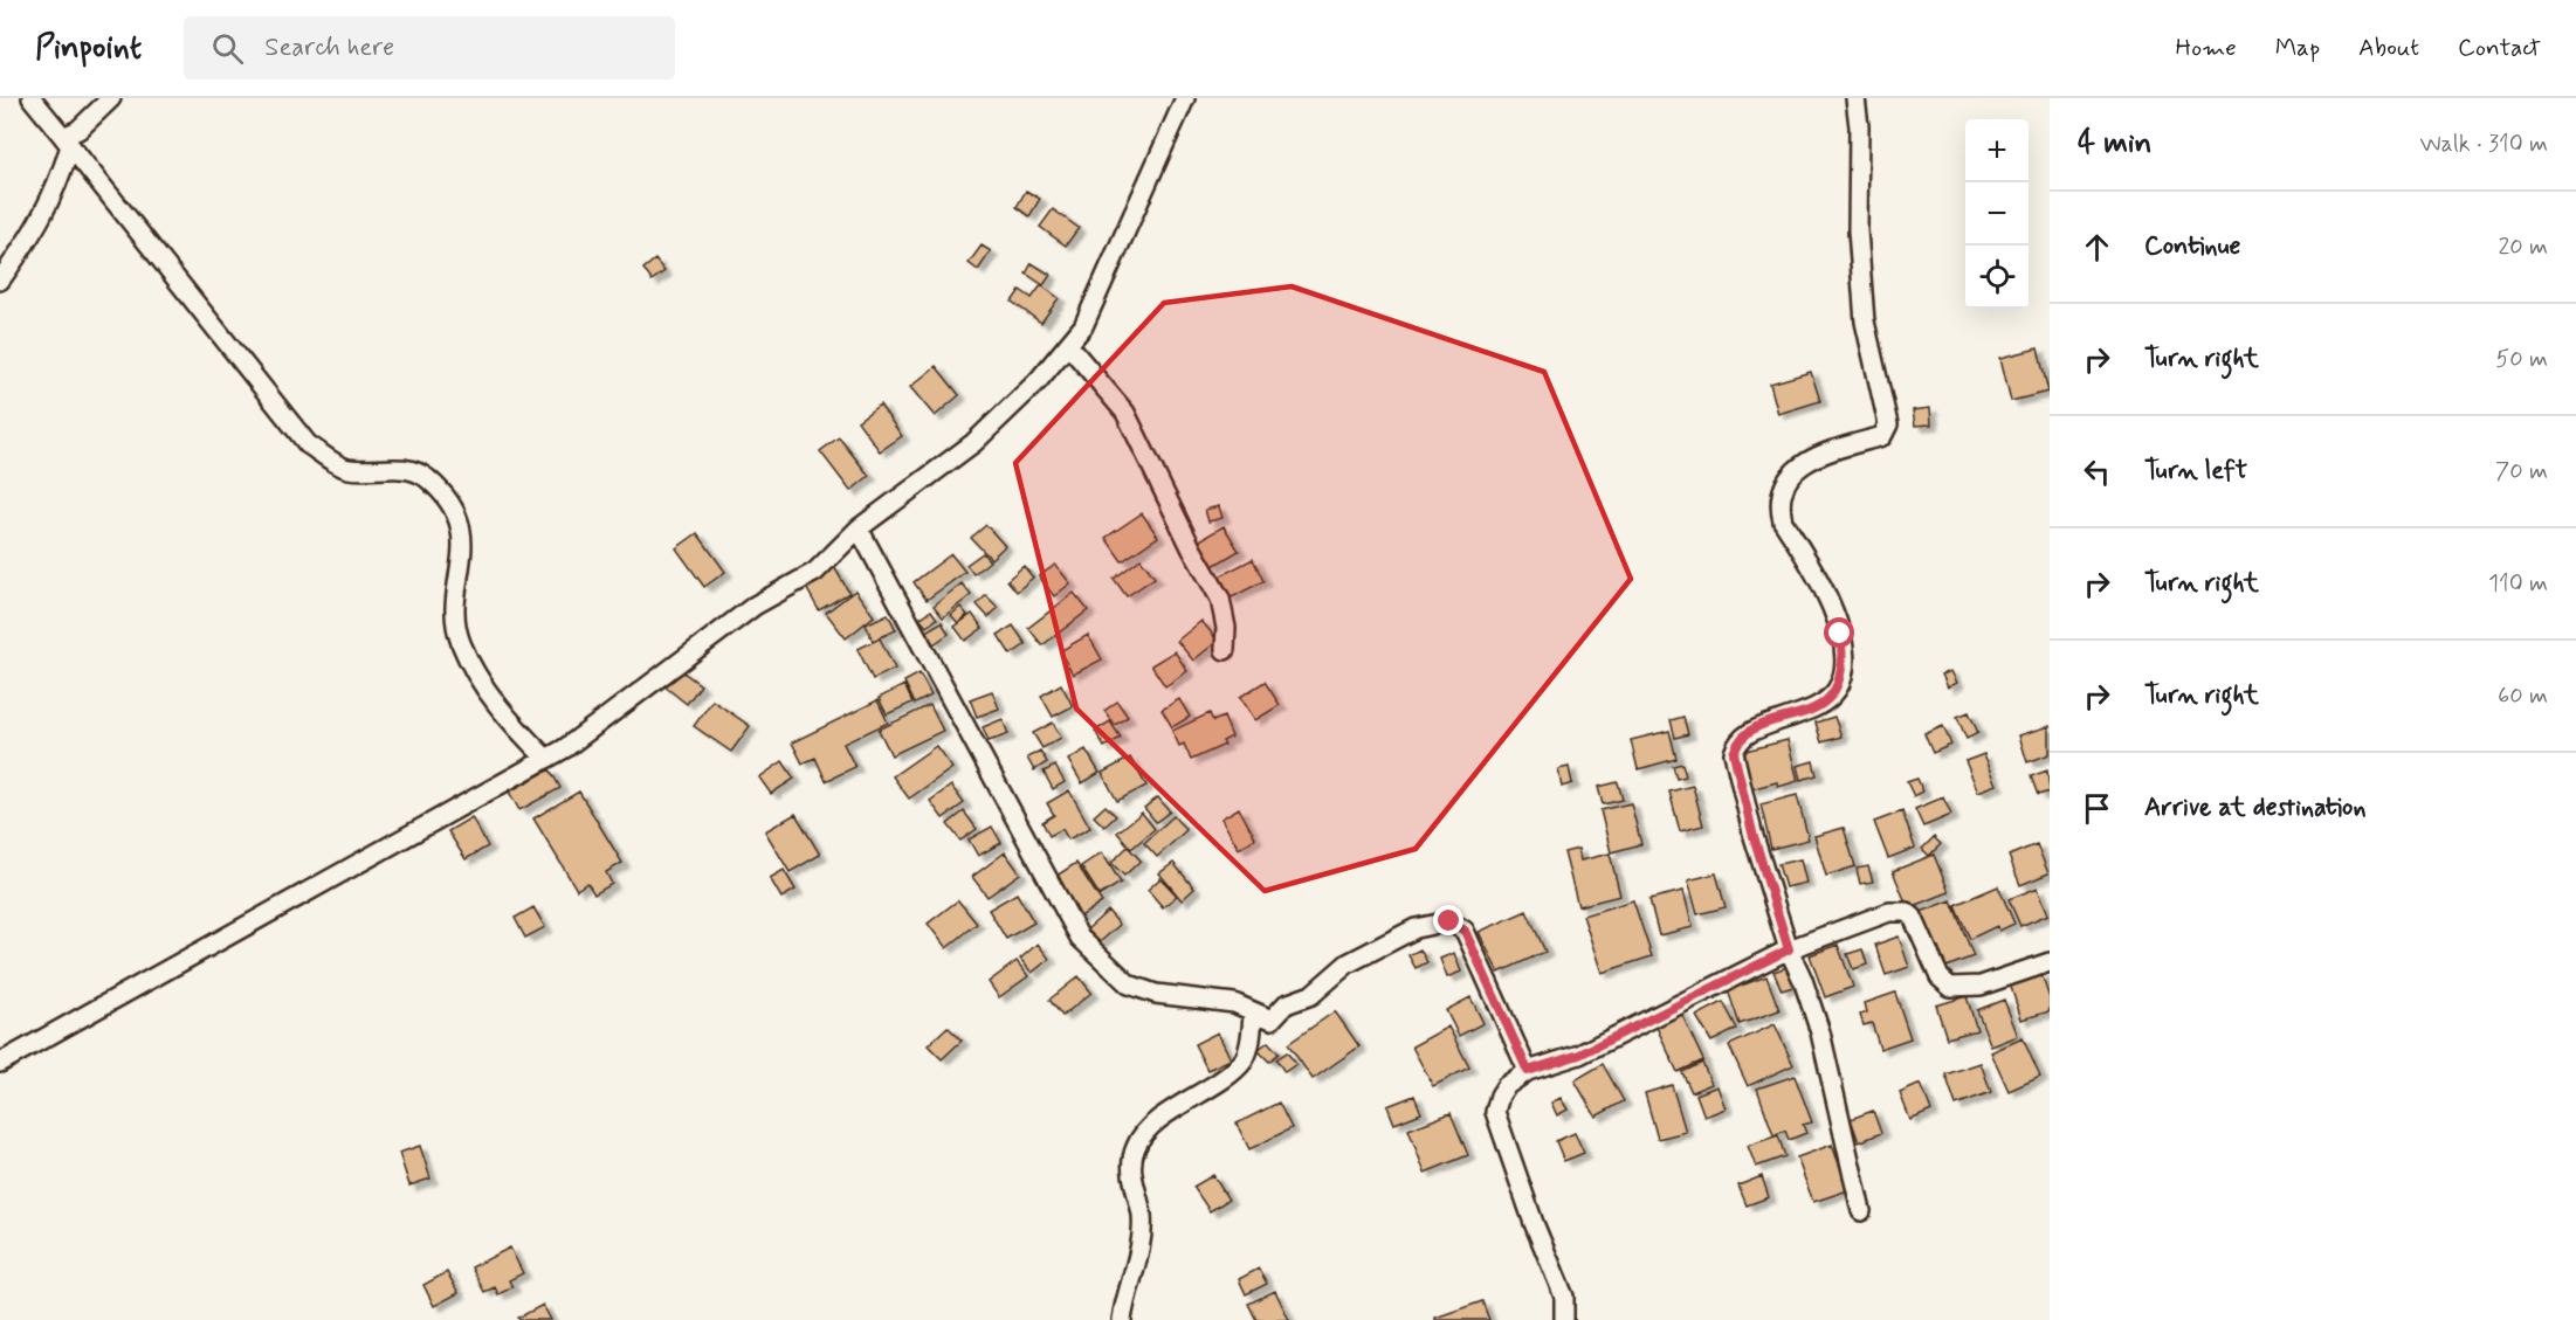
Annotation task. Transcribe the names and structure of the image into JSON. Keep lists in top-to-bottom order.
{
  "page": {
    "header": "Pinpoint",
    "search": "Search here",
    "nav": [
      "Home",
      "Map",
      "About",
      "Contact"
    ],
    "heading": ["4 min", "Walk · 310 m"],
    "map_buttons": ["+", "−"],
    "list": [
      ["Continue", "20 m"],
      ["Turn right", "50 m"],
      ["Turn left", "70 m"],
      ["Turn right", "110 m"],
      ["Turn right", "60 m"],
      "Arrive at destination"
    ]
  }
}
